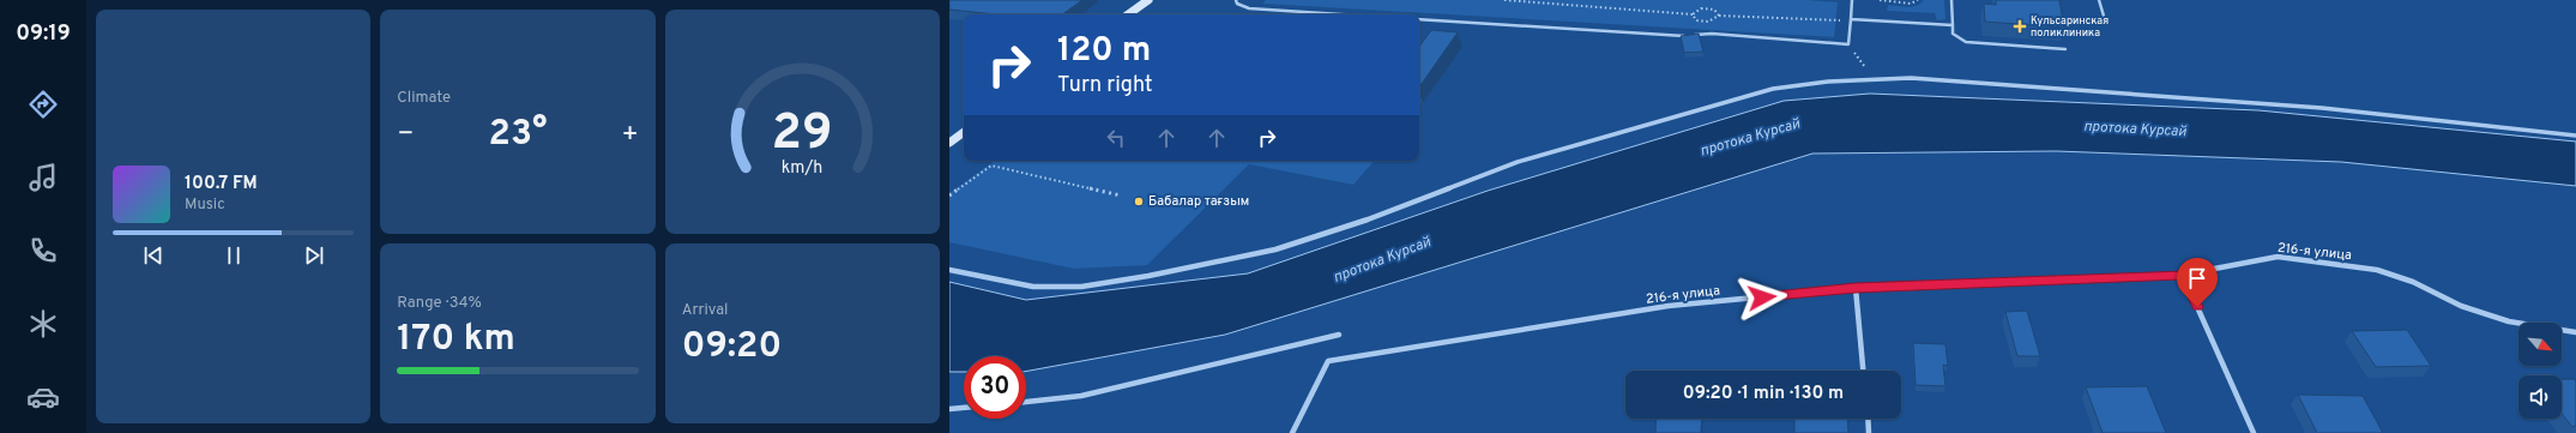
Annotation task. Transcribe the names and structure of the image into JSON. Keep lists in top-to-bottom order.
{
  "streets": {
    "street": ["216-я улица"]
  },
  "water": ["протока Курсай"],
  "places": {
    "health": ["Кульсаринская поликлиника"],
    "other": ["Бабалар тағзым"]
  },
  "north": "bottom right",
  "page": {
    "tabs": "09:19",
    "tile": [
      "Climate",
      ["Range · 34%", "170 km"],
      ["Arrival", "09:20"]
    ],
    "turn": ["120 m", "Turn right"],
    "heat": ["−", "23°", "+"],
    "song": ["100.7 FM", "Music"],
    "limit": "30",
    "trip": "09:20 · 1 min · 130 m",
    "gauge": ["29", "km/h"]
  }
}
